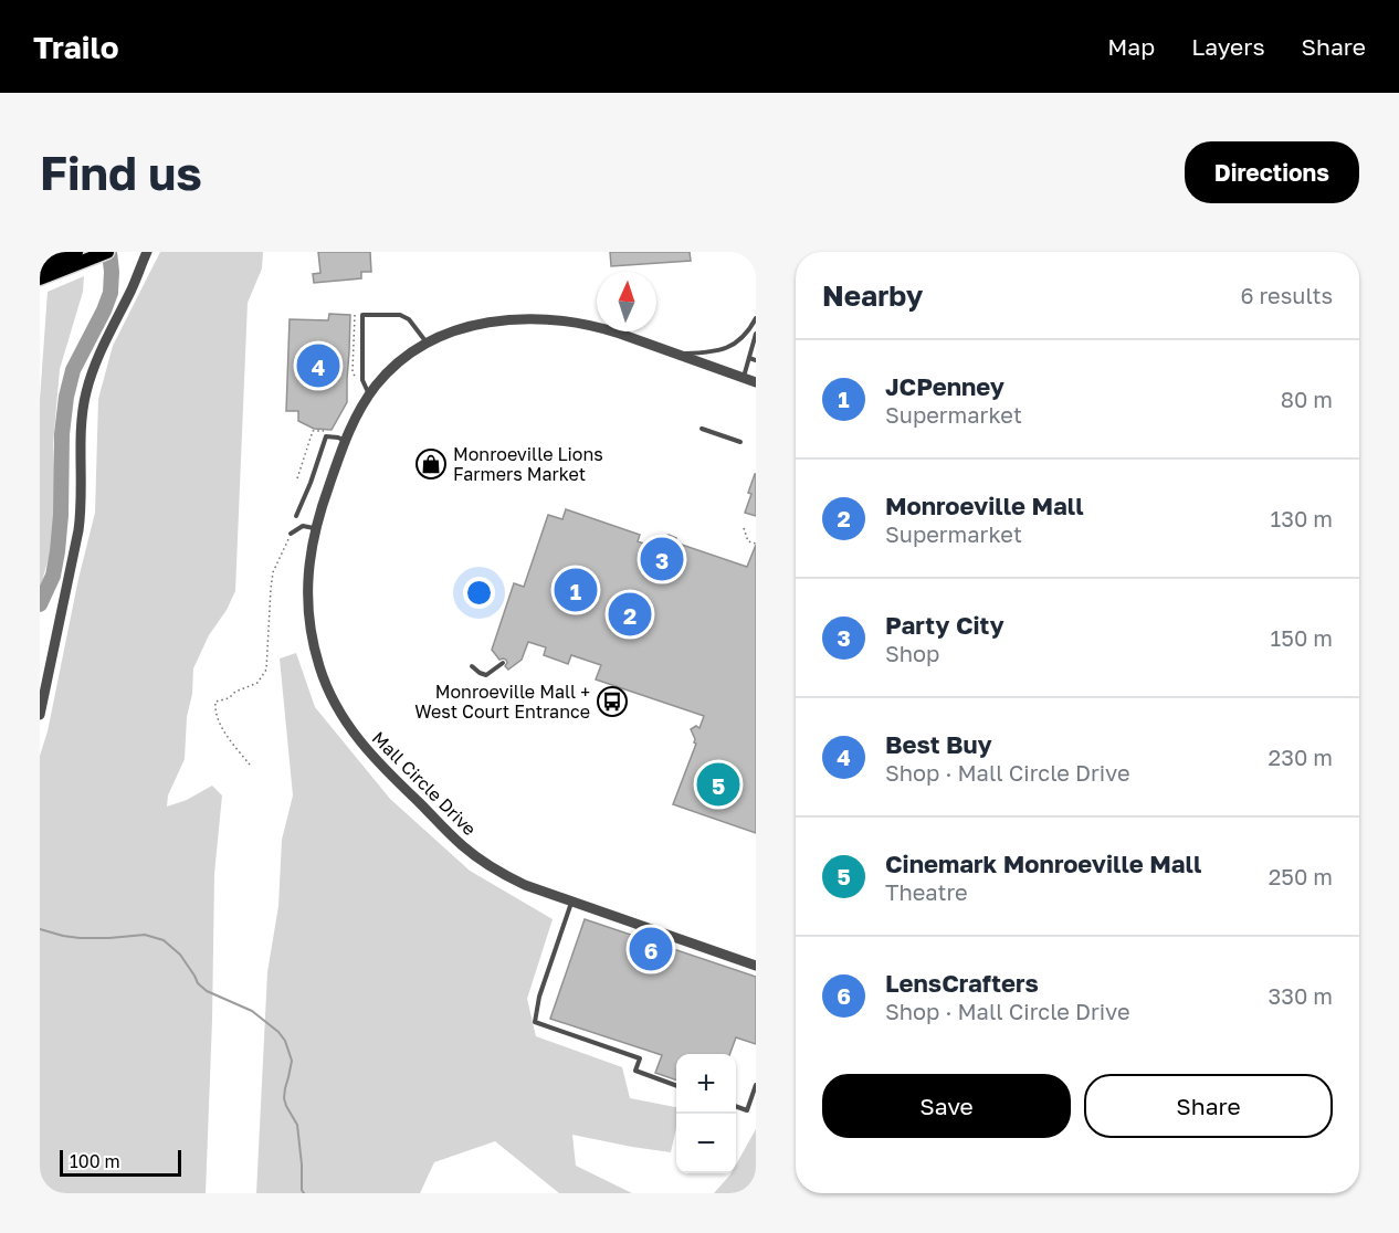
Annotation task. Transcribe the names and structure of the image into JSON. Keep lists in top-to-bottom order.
{
  "streets": {
    "street": ["Mall Circle Drive"]
  },
  "places": {
    "shop": ["Monroeville Lions Farmers Market"],
    "bus stop": ["Monroeville Mall + West Court Entrance"]
  },
  "scale_bar": "100 m",
  "north": "top",
  "page": {
    "header": "Trailo",
    "nav": ["Map", "Layers", "Share"],
    "buttons": [
      "Directions",
      ["Save", "Share"]
    ],
    "title": "Find us",
    "heading": ["Nearby", "6 results"],
    "list": [
      {
        "mark": "1",
        "name": "JCPenney",
        "note": "Supermarket",
        "value": "80 m"
      },
      {
        "mark": "2",
        "name": "Monroeville Mall",
        "note": "Supermarket",
        "value": "130 m"
      },
      {
        "mark": "3",
        "name": "Party City",
        "note": "Shop",
        "value": "150 m"
      },
      {
        "mark": "4",
        "name": "Best Buy",
        "note": "Shop · Mall Circle Drive",
        "value": "230 m"
      },
      {
        "mark": "5",
        "name": "Cinemark Monroeville Mall",
        "note": "Theatre",
        "value": "250 m"
      },
      {
        "mark": "6",
        "name": "LensCrafters",
        "note": "Shop · Mall Circle Drive",
        "value": "330 m"
      }
    ],
    "pins": [
      "4",
      "3",
      "1",
      "2",
      "5",
      "6"
    ],
    "map_buttons": ["+", "−"],
    "scale": "100 m"
  }
}
